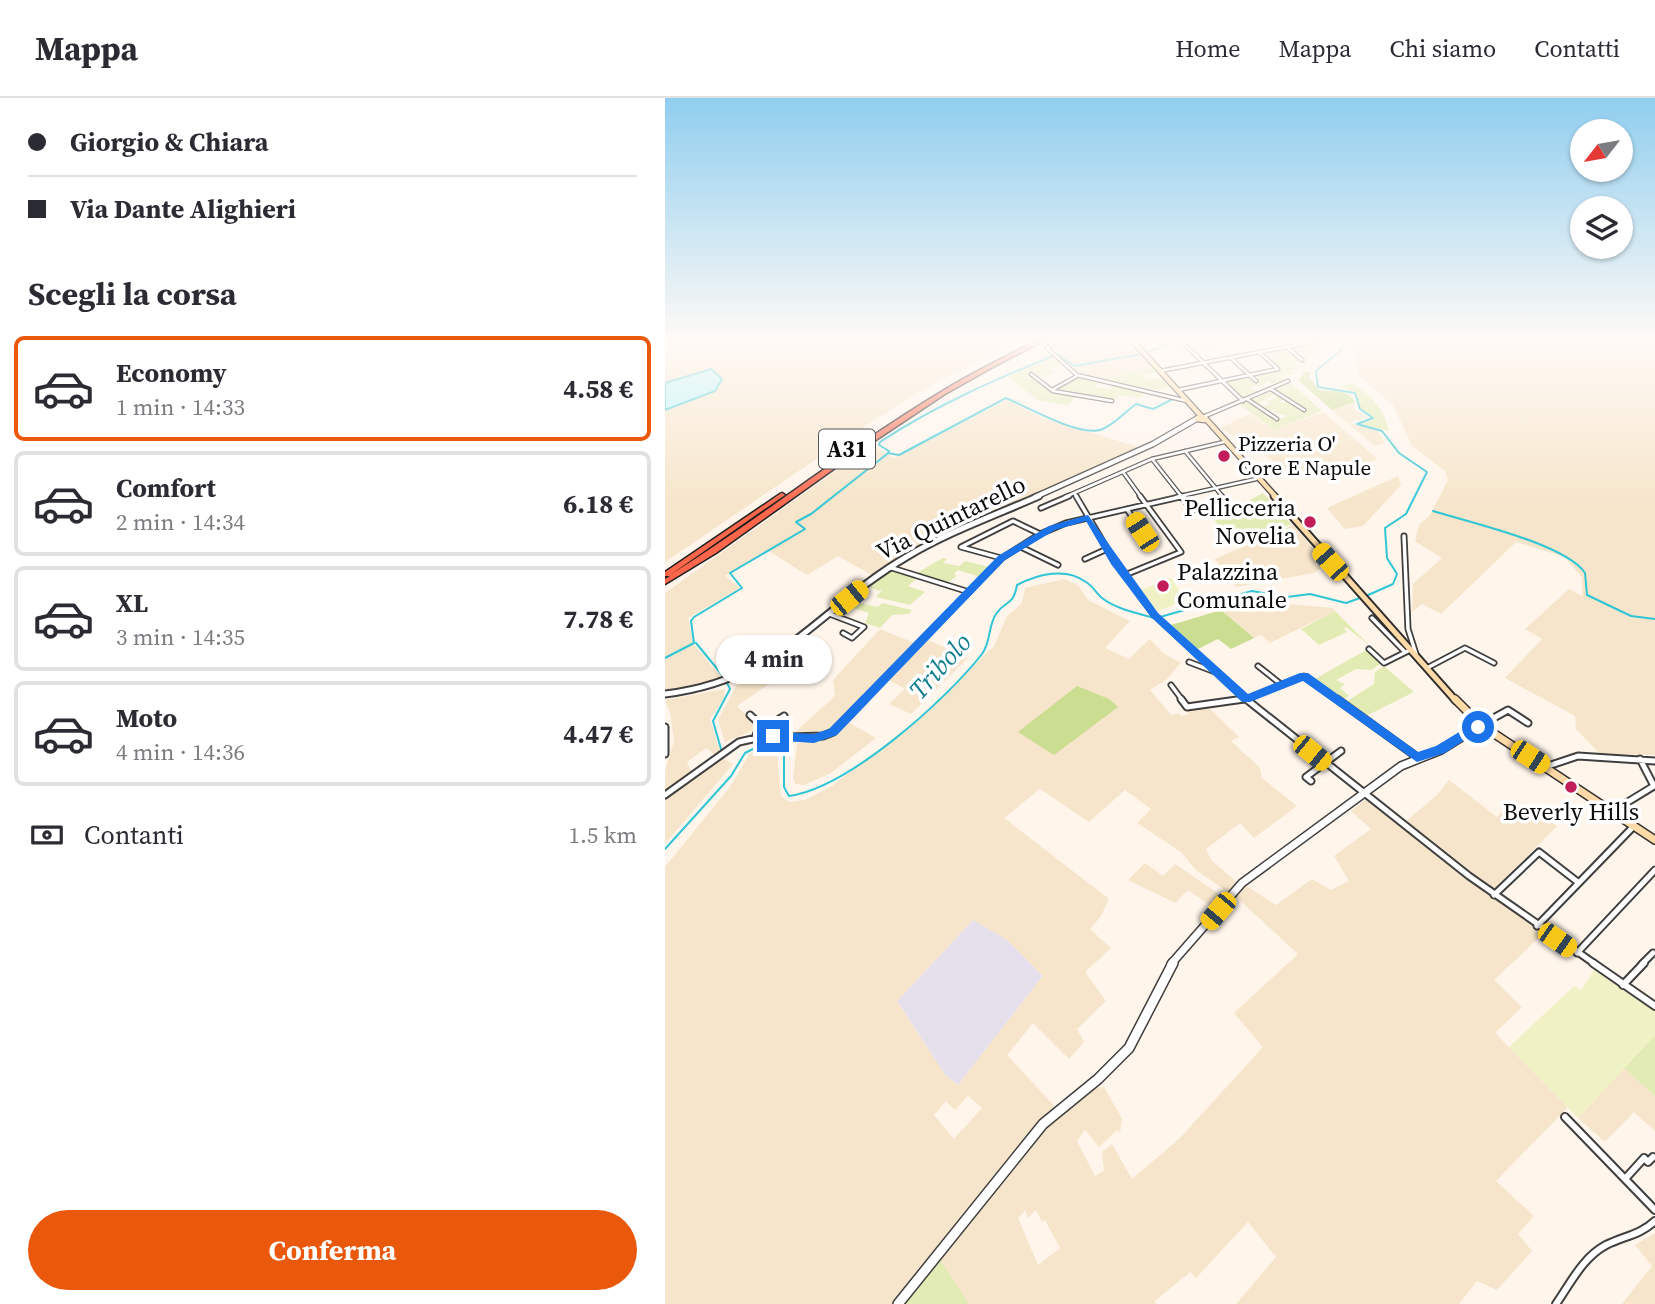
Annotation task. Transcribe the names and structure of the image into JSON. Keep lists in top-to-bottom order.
{
  "streets": {
    "highway": ["A31"],
    "street": ["Via Quintarello"]
  },
  "water": ["Tribolo"],
  "places": [
    "Pizzeria O' Core E Napule",
    "Pellicceria Novelia",
    "Palazzina Comunale",
    "Beverly Hills"
  ],
  "north": "bottom left",
  "page": {
    "header": "Mappa",
    "nav": [
      "Home",
      "Mappa",
      "Chi siamo",
      "Contatti"
    ],
    "banner": ["Giorgio & Chiara", "Via Dante Alighieri"],
    "heading": "Scegli la corsa",
    "list": [
      {
        "name": "Economy",
        "note": "1 min · 14:33",
        "value": "4.58 €"
      },
      {
        "name": "Comfort",
        "note": "2 min · 14:34",
        "value": "6.18 €"
      },
      {
        "name": "XL",
        "note": "3 min · 14:35",
        "value": "7.78 €"
      },
      {
        "name": "Moto",
        "note": "4 min · 14:36",
        "value": "4.47 €"
      }
    ],
    "bubble": "4 min",
    "pay": ["Contanti", "1.5 km"],
    "buttons": "Conferma"
  }
}
